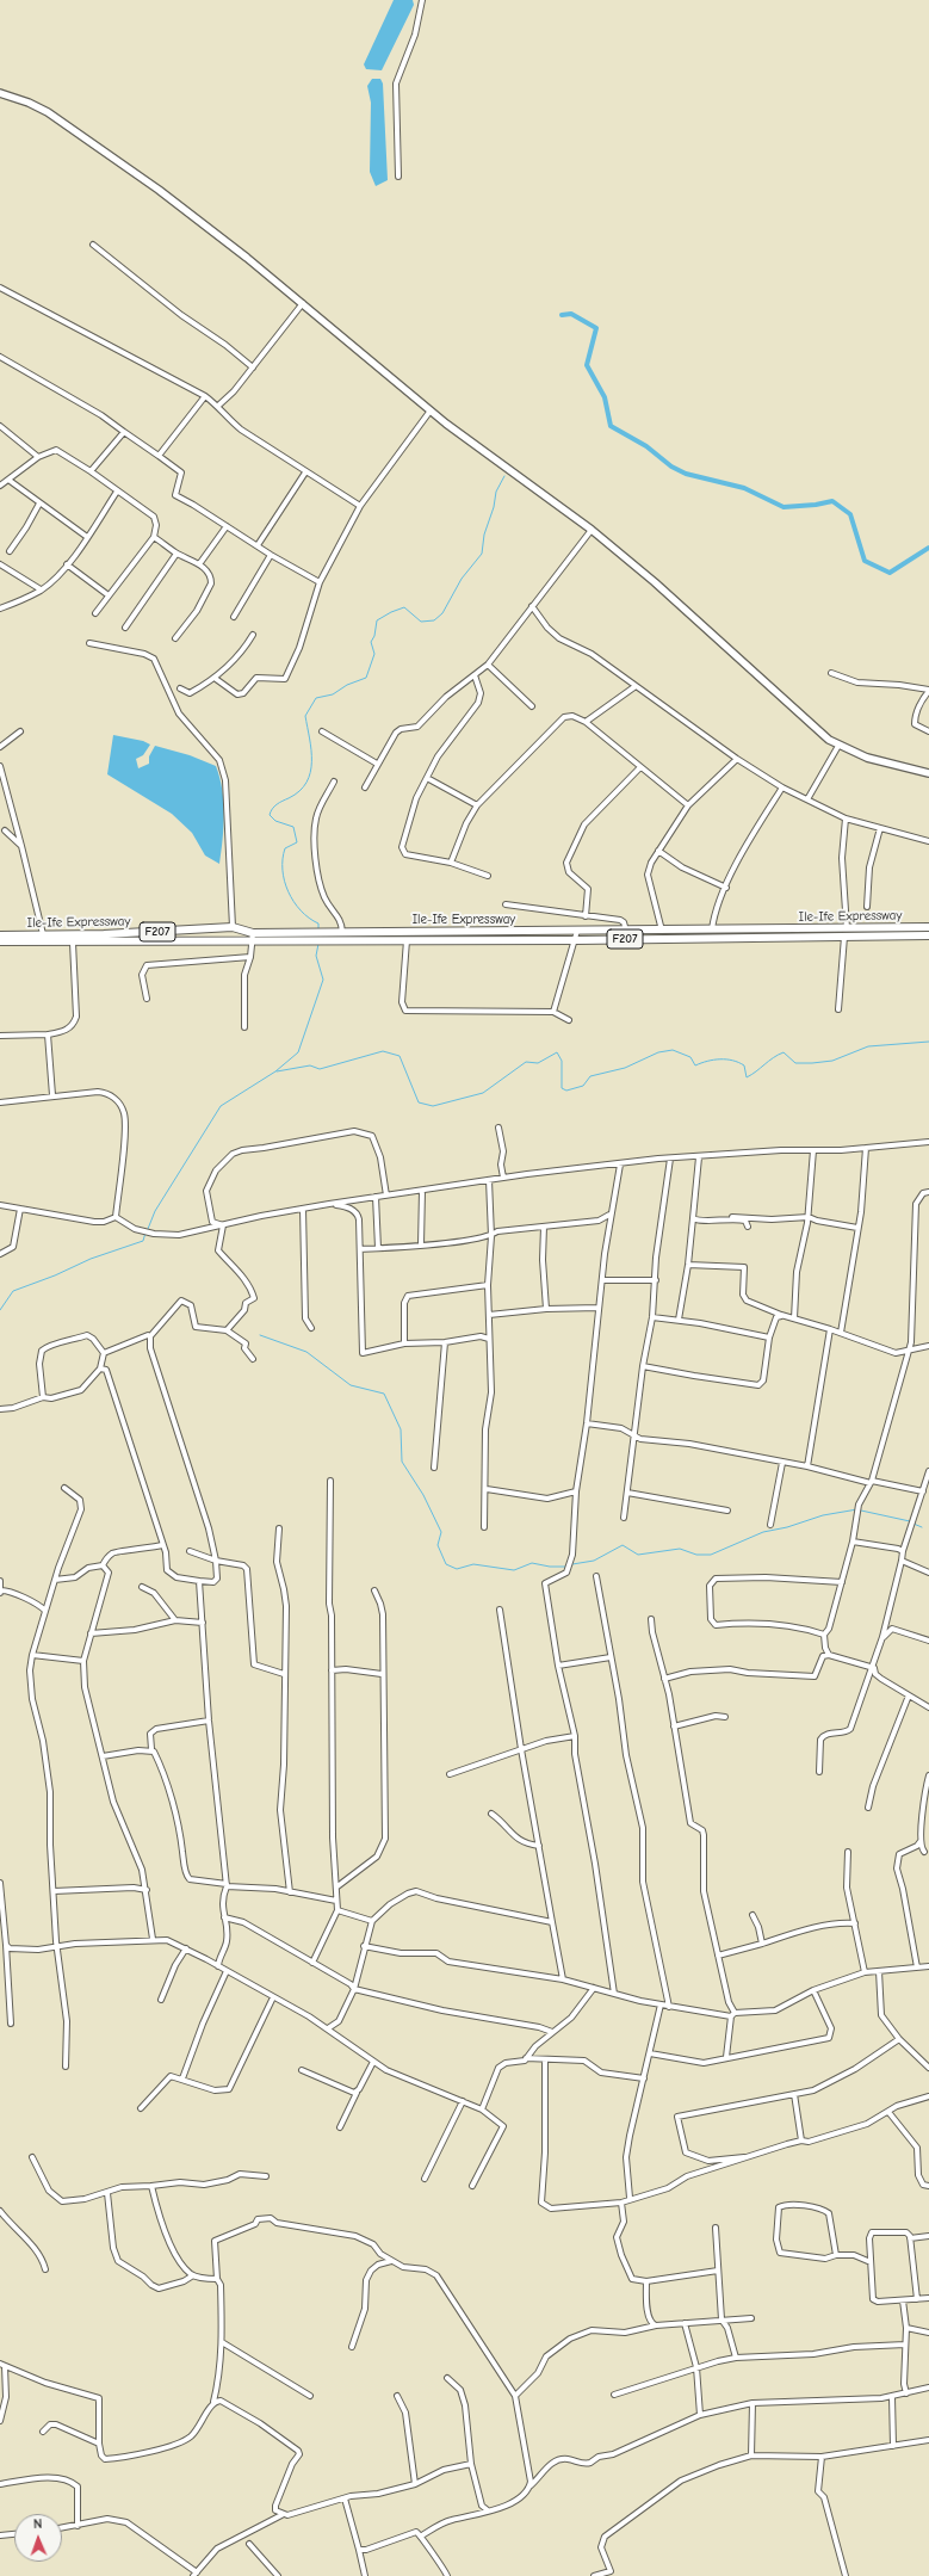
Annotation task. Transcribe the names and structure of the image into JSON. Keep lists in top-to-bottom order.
{
  "streets": {
    "main road": ["Ile-Ife Expressway", "F207"]
  },
  "north": "top"
}
